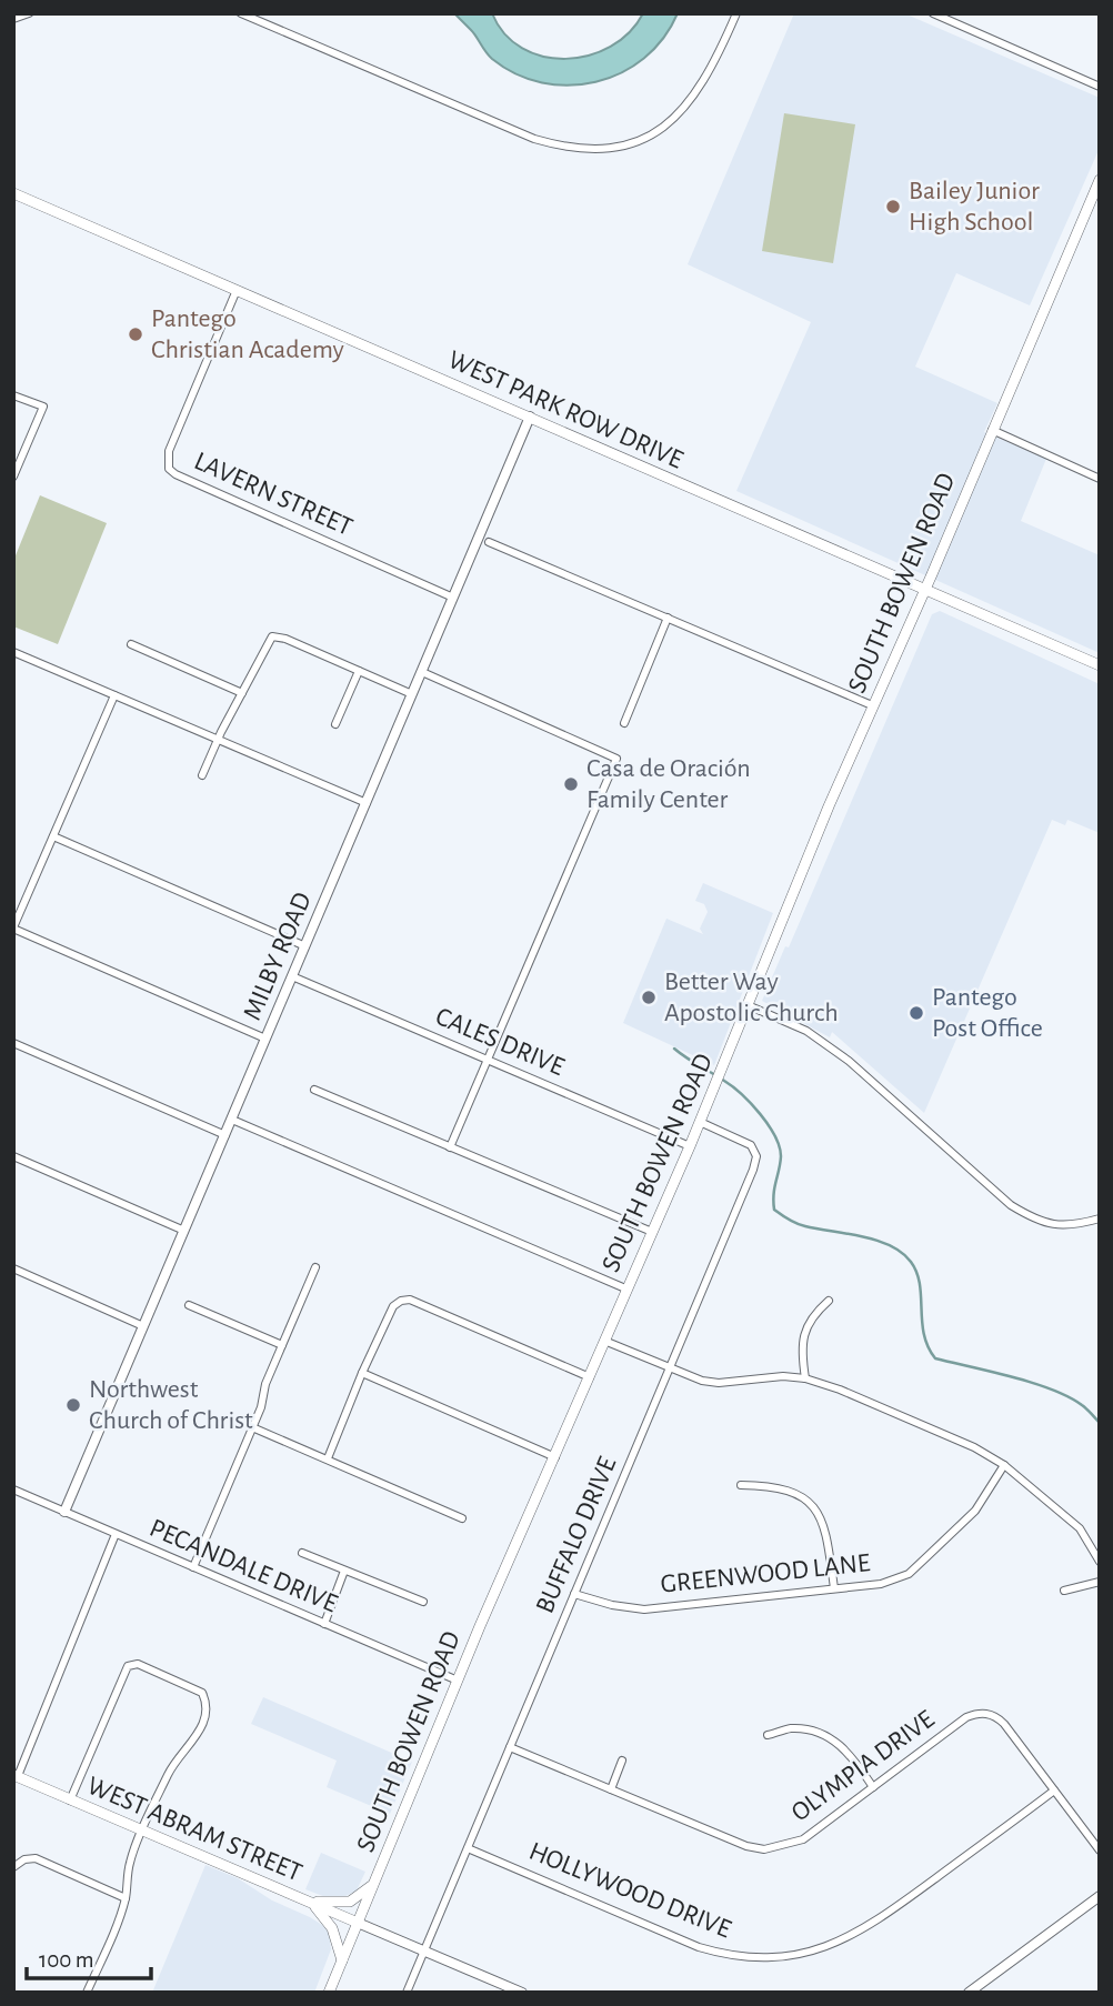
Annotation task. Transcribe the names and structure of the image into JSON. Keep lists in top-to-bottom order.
{
  "streets": {
    "main road": ["WEST PARK ROW DRIVE", "SOUTH BOWEN ROAD", "WEST ABRAM STREET"],
    "street": [
      "LAVERN STREET",
      "MILBY ROAD",
      "CALES DRIVE",
      "BUFFALO DRIVE",
      "PECANDALE DRIVE",
      "GREENWOOD LANE",
      "OLYMPIA DRIVE",
      "HOLLYWOOD DRIVE"
    ]
  },
  "crossings": [
    ["WEST PARK ROW DRIVE", "LAVERN STREET"],
    ["WEST PARK ROW DRIVE", "SOUTH BOWEN ROAD"],
    ["WEST PARK ROW DRIVE", "MILBY ROAD"],
    ["LAVERN STREET", "MILBY ROAD"],
    ["SOUTH BOWEN ROAD", "CALES DRIVE"],
    ["SOUTH BOWEN ROAD", "BUFFALO DRIVE"],
    ["SOUTH BOWEN ROAD", "PECANDALE DRIVE"],
    ["SOUTH BOWEN ROAD", "WEST ABRAM STREET"],
    ["MILBY ROAD", "CALES DRIVE"],
    ["MILBY ROAD", "PECANDALE DRIVE"],
    ["BUFFALO DRIVE", "GREENWOOD LANE"],
    ["BUFFALO DRIVE", "OLYMPIA DRIVE"],
    ["BUFFALO DRIVE", "HOLLYWOOD DRIVE"],
    ["OLYMPIA DRIVE", "HOLLYWOOD DRIVE"]
  ],
  "places": [
    "Bailey Junior High School",
    "Pantego Christian Academy",
    "Casa de Oración Family Center",
    "Better Way Apostolic Church",
    "Pantego Post Office",
    "Northwest Church of Christ"
  ],
  "scale_bar": "100 m"
}
